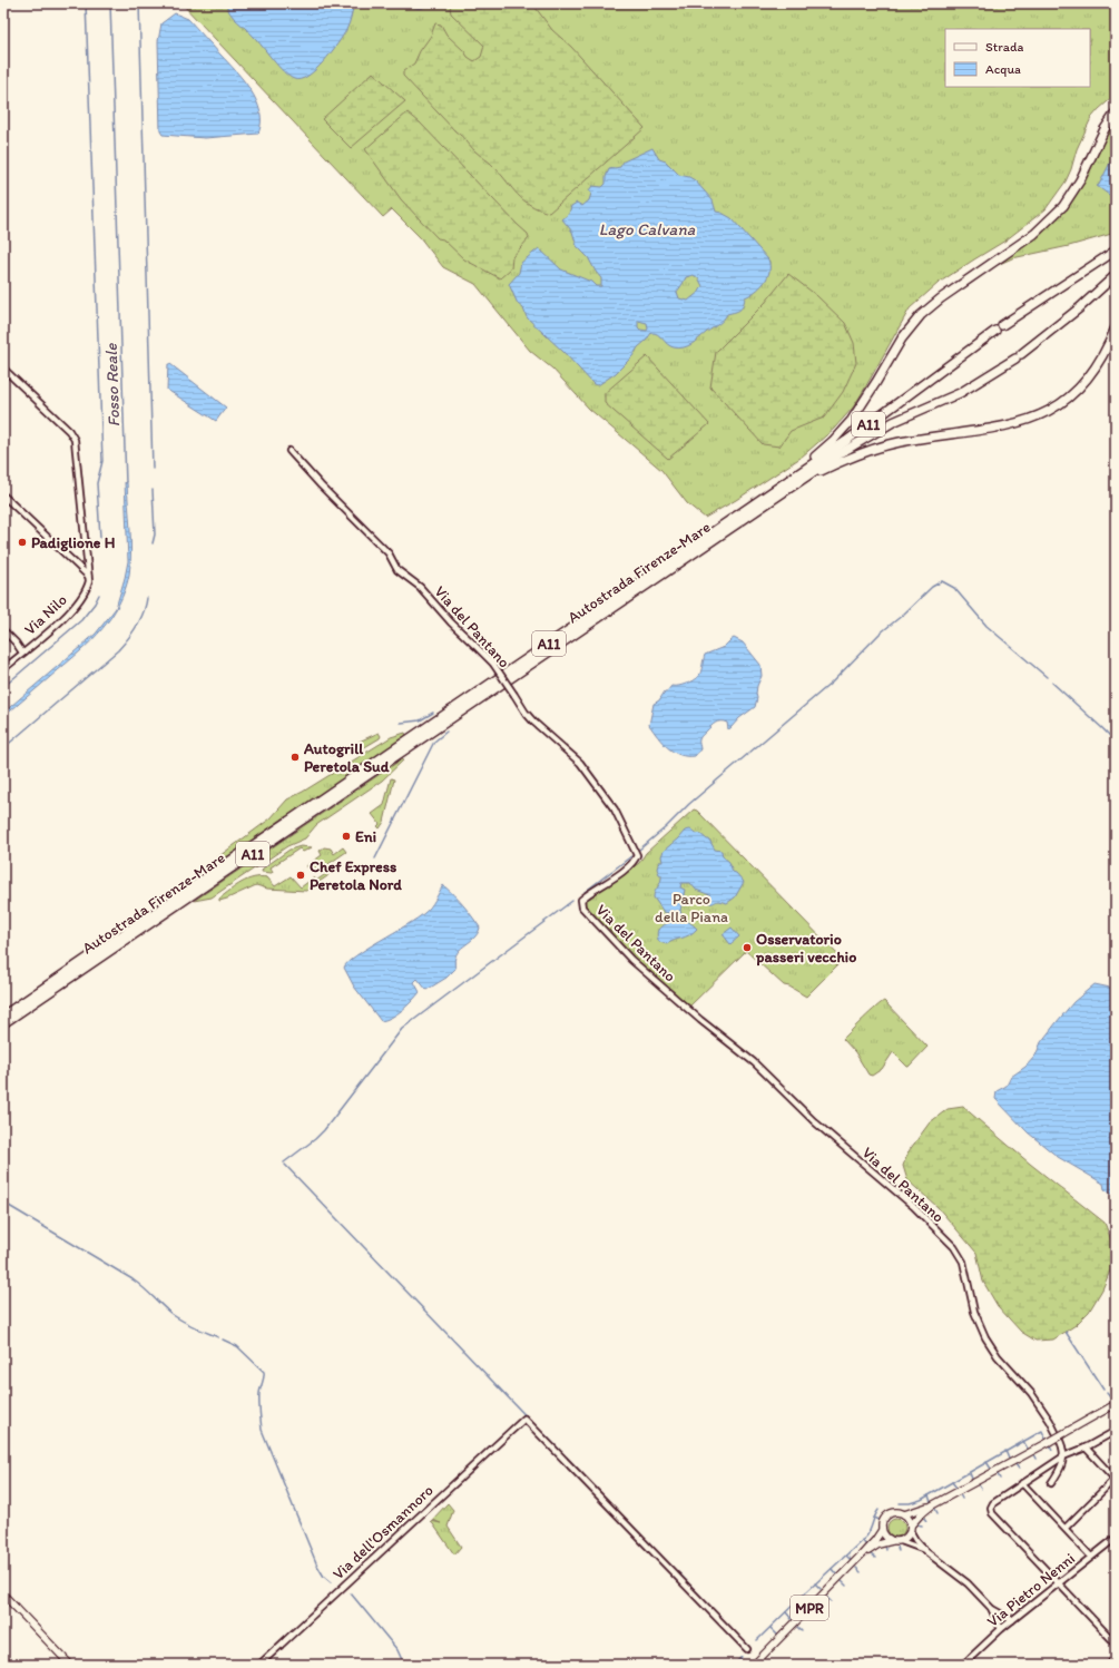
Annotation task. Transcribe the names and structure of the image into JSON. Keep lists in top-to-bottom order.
{
  "streets": {
    "highway": ["A11", "Autostrada Firenze-Mare"],
    "main road": ["MPR"],
    "street": [
      "Via Nilo",
      "Via del Pantano",
      "Via dell'Osmannoro",
      "Via Pietro Nenni"
    ]
  },
  "water": ["Lago Calvana", "Fosso Reale"],
  "parks": ["Parco della Piana"],
  "places": [
    "Padiglione H",
    "Autogrill Peretola Sud",
    "Eni",
    "Chef Express Peretola Nord",
    "Osservatorio passeri vecchio"
  ],
  "legend": ["Strada", "Acqua"]
}
